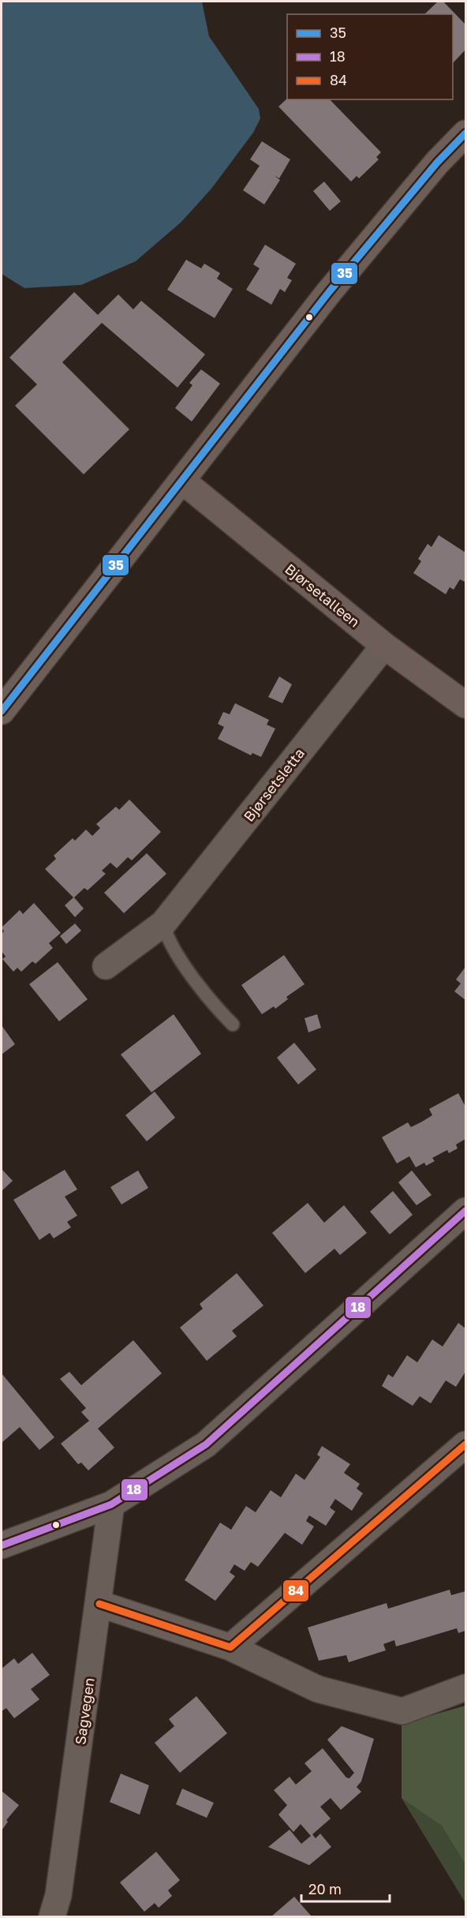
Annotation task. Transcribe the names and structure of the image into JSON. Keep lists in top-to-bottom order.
{
  "streets": {
    "main road": ["Bjørsetalleen"],
    "street": ["Bjørsetsletta", "Sagvegen"]
  },
  "crossings": [
    ["Bjørsetalleen", "Bjørsetsletta"]
  ],
  "lines": ["transit line 35", "transit line 18", "transit line 84"],
  "legend": ["35", "18", "84"],
  "scale_bar": "20 m"
}
